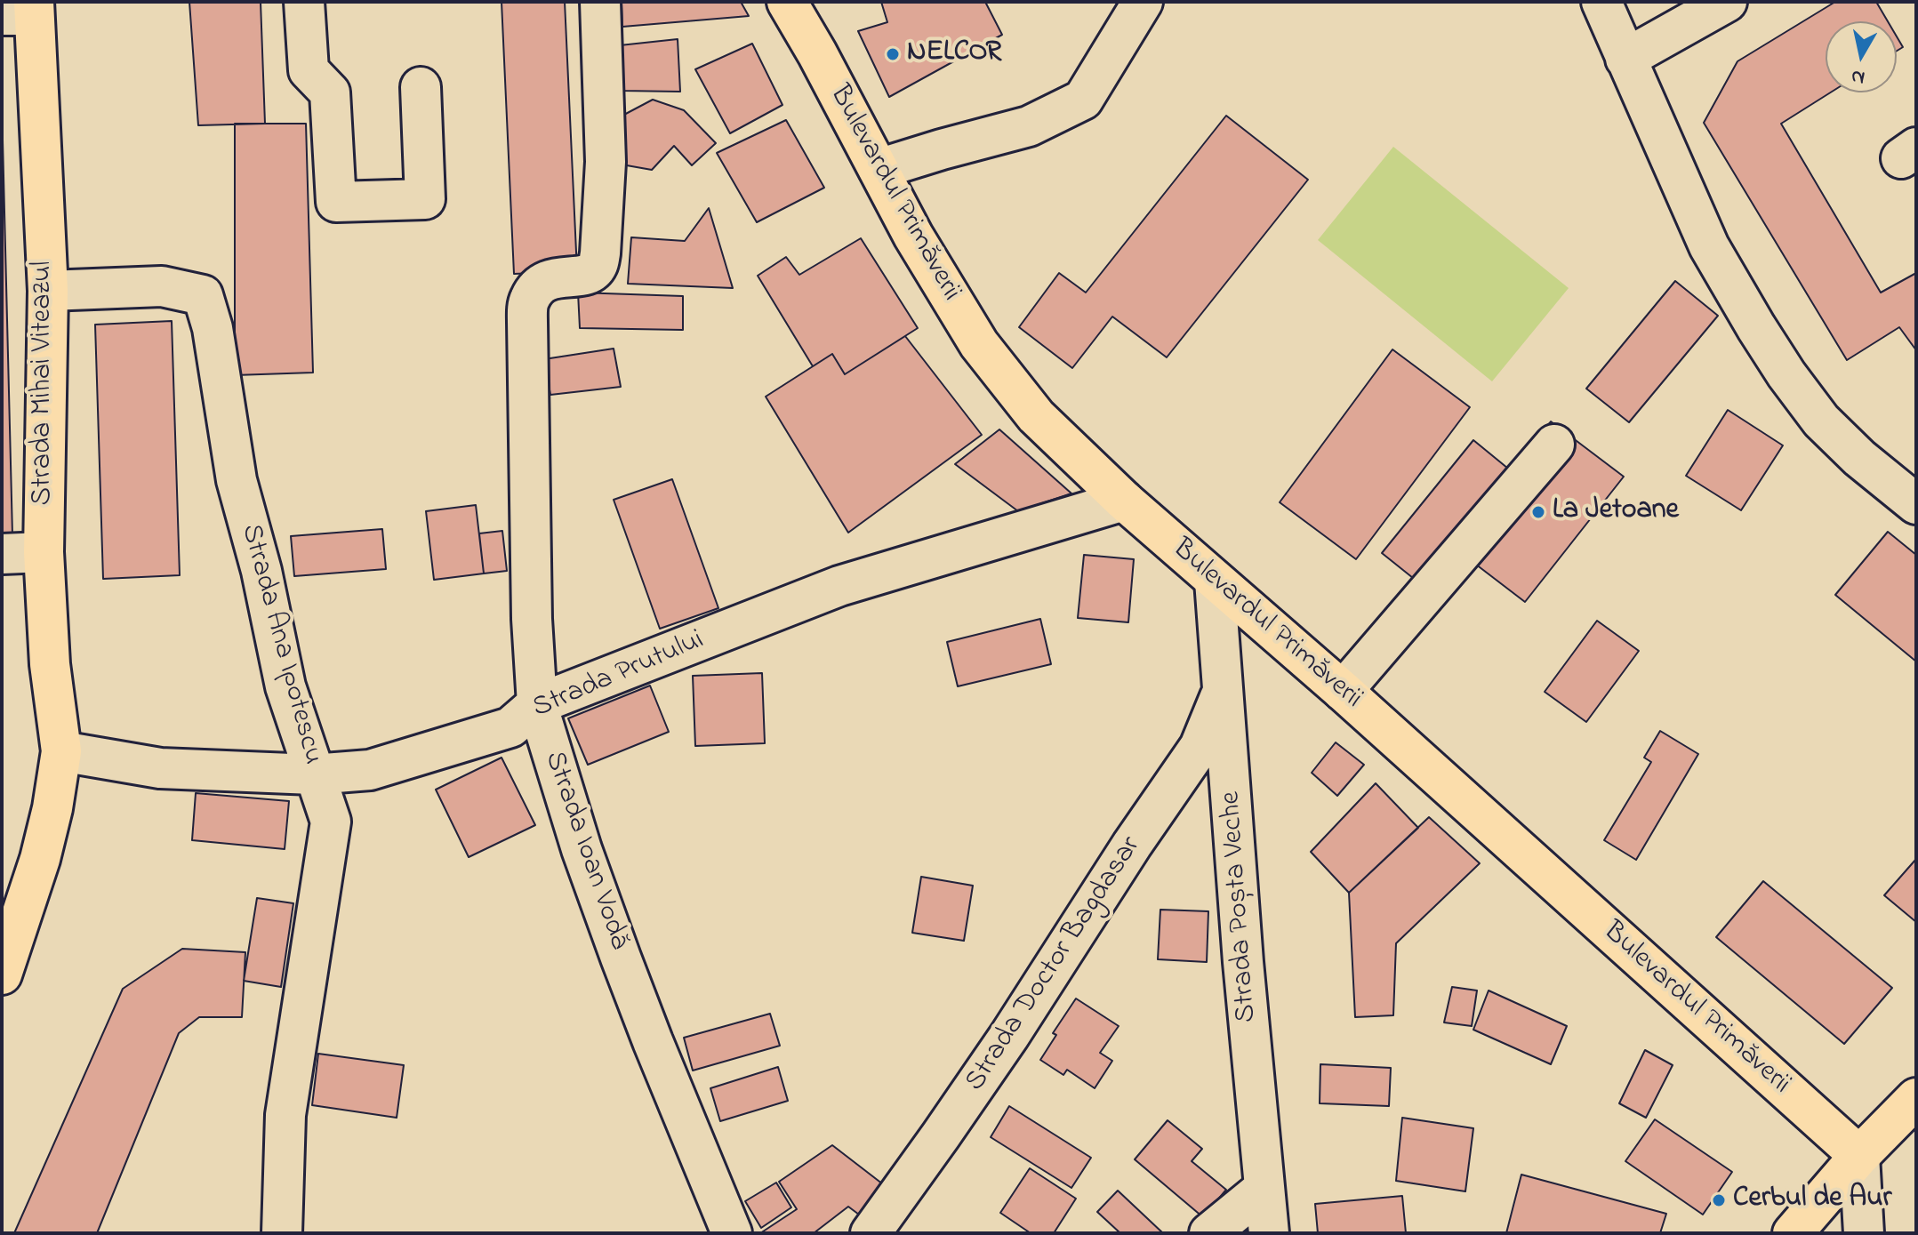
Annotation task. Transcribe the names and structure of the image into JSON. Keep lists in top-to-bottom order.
{
  "streets": {
    "main road": ["Bulevardul Primăverii", "Strada Mihai Viteazul"],
    "street": [
      "Strada Ana Ipotescu",
      "Strada Prutului",
      "Strada Ioan Vodă",
      "Strada Poșta Veche",
      "Strada Doctor Bagdasar"
    ]
  },
  "crossings": [
    ["Bulevardul Primăverii", "Strada Prutului"],
    ["Bulevardul Primăverii", "Strada Poșta Veche"],
    ["Strada Mihai Viteazul", "Strada Ana Ipotescu"],
    ["Strada Mihai Viteazul", "Strada Prutului"],
    ["Strada Ana Ipotescu", "Strada Prutului"],
    ["Strada Prutului", "Strada Ioan Vodă"],
    ["Strada Poșta Veche", "Strada Doctor Bagdasar"]
  ],
  "places": ["NELCOR", "La Jetoane", "Cerbul de Aur"],
  "north": "bottom"
}
